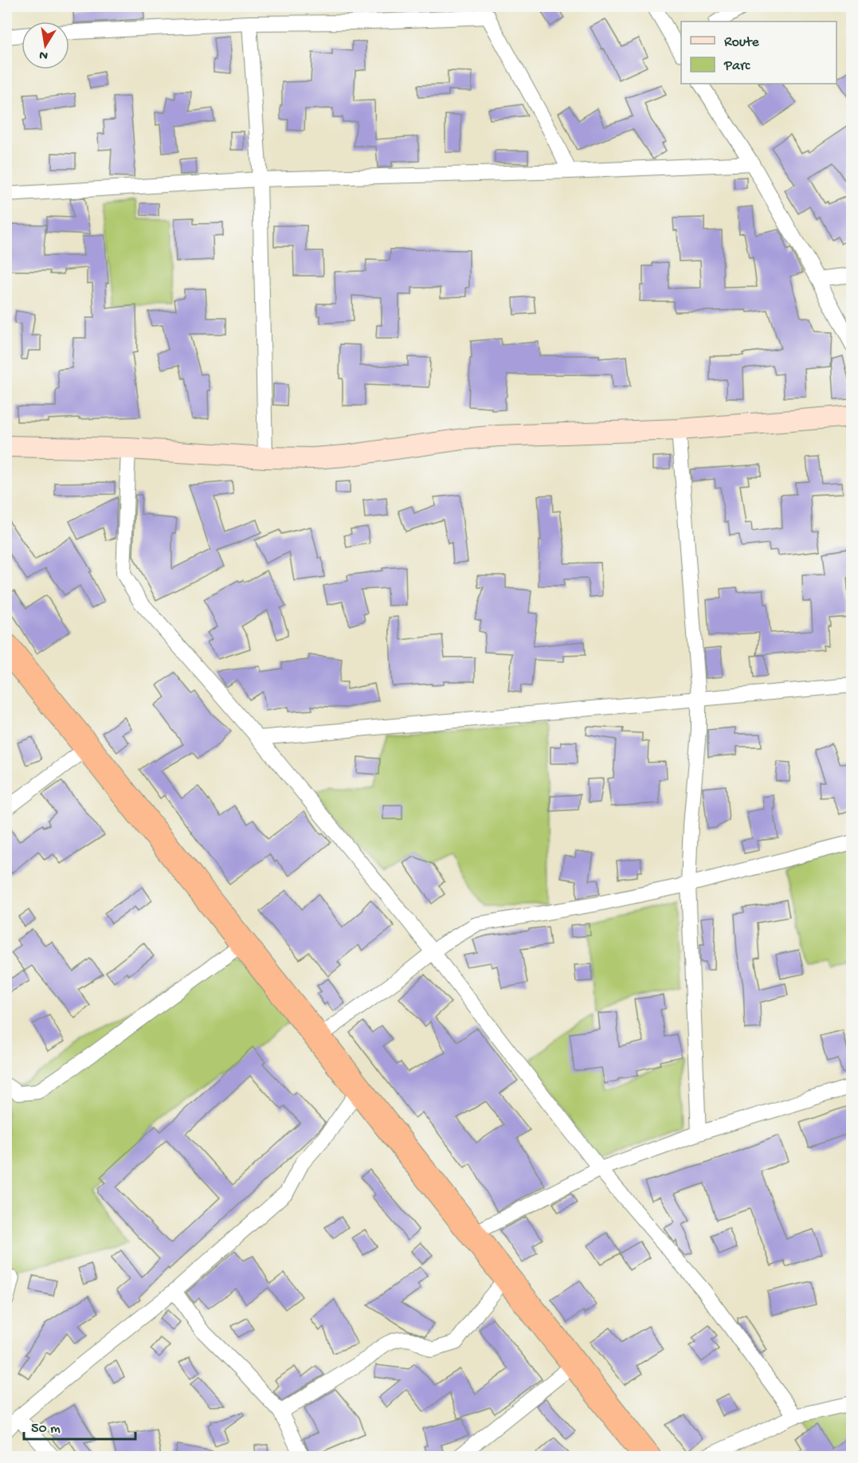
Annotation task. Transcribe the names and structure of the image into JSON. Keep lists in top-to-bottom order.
{
  "legend": ["Route", "Parc"],
  "scale_bar": "50 m",
  "north": "bottom"
}
